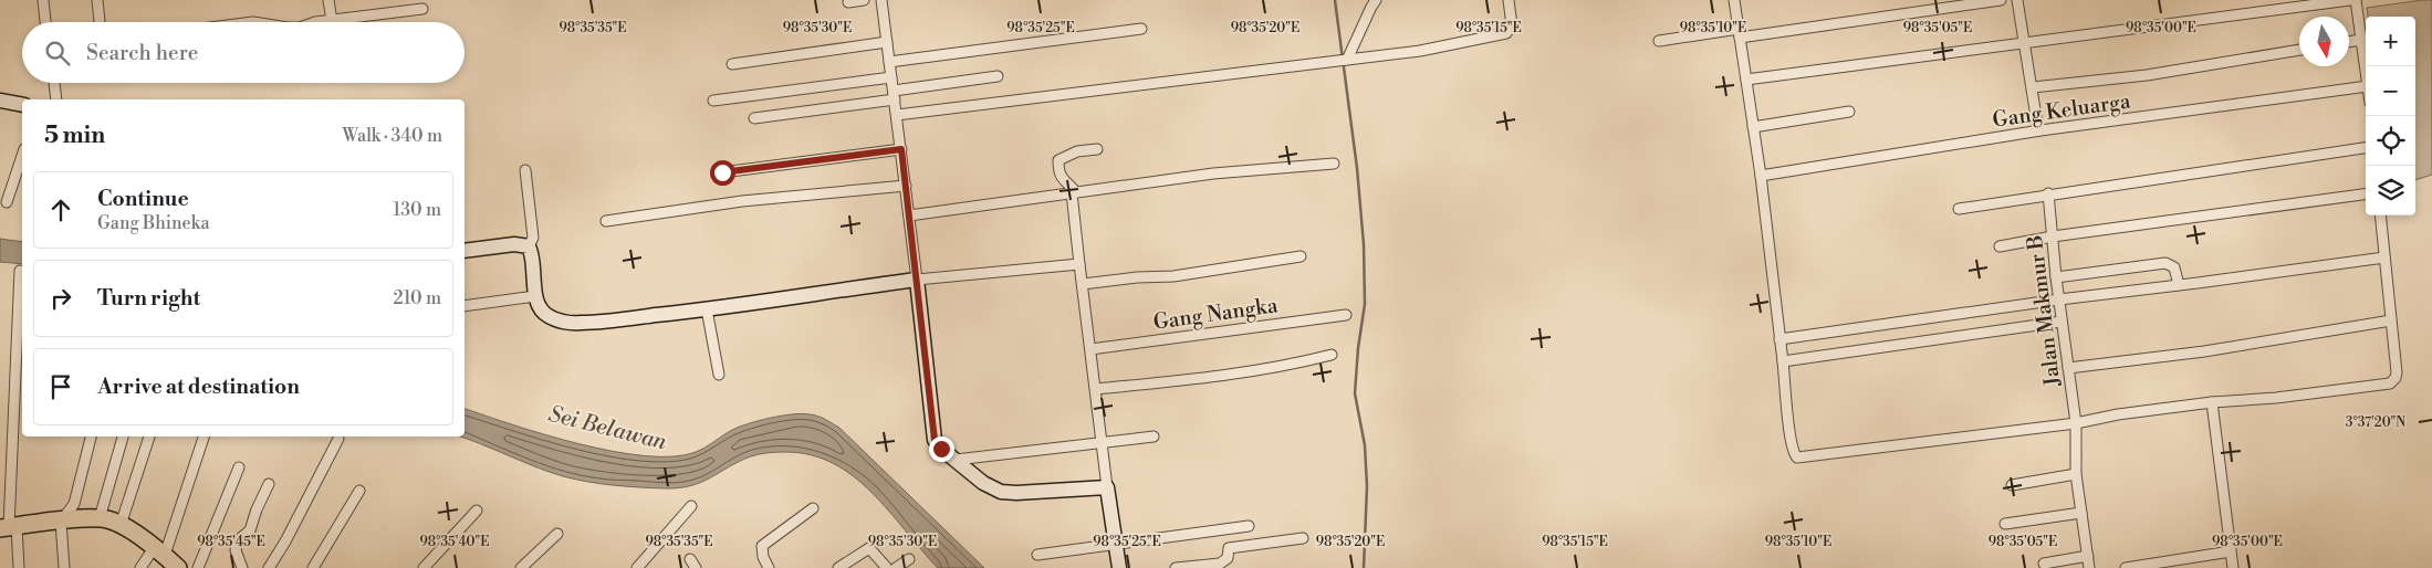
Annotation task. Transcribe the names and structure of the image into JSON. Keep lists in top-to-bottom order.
{
  "streets": {
    "street": ["Gang Keluarga", "Jalan Makmur B", "Gang Nangka"]
  },
  "water": ["Sei Belawan"],
  "north": "bottom",
  "page": {
    "map_buttons": ["+", "−"],
    "search": "Search here",
    "heading": ["5 min", "Walk · 340 m"],
    "list": [
      ["Continue", "Gang Bhineka", "130 m"],
      ["Turn right", "210 m"],
      "Arrive at destination"
    ]
  },
  "coordinates": [
    "98°35'35\"E",
    "98°35'30\"E",
    "98°35'25\"E",
    "98°35'20\"E",
    "98°35'10\"E",
    "98°35'05\"E",
    "98°35'15\"E",
    "98°35'00\"E",
    "3°37'20\"N",
    "98°35'45\"E",
    "98°35'40\"E"
  ]
}
